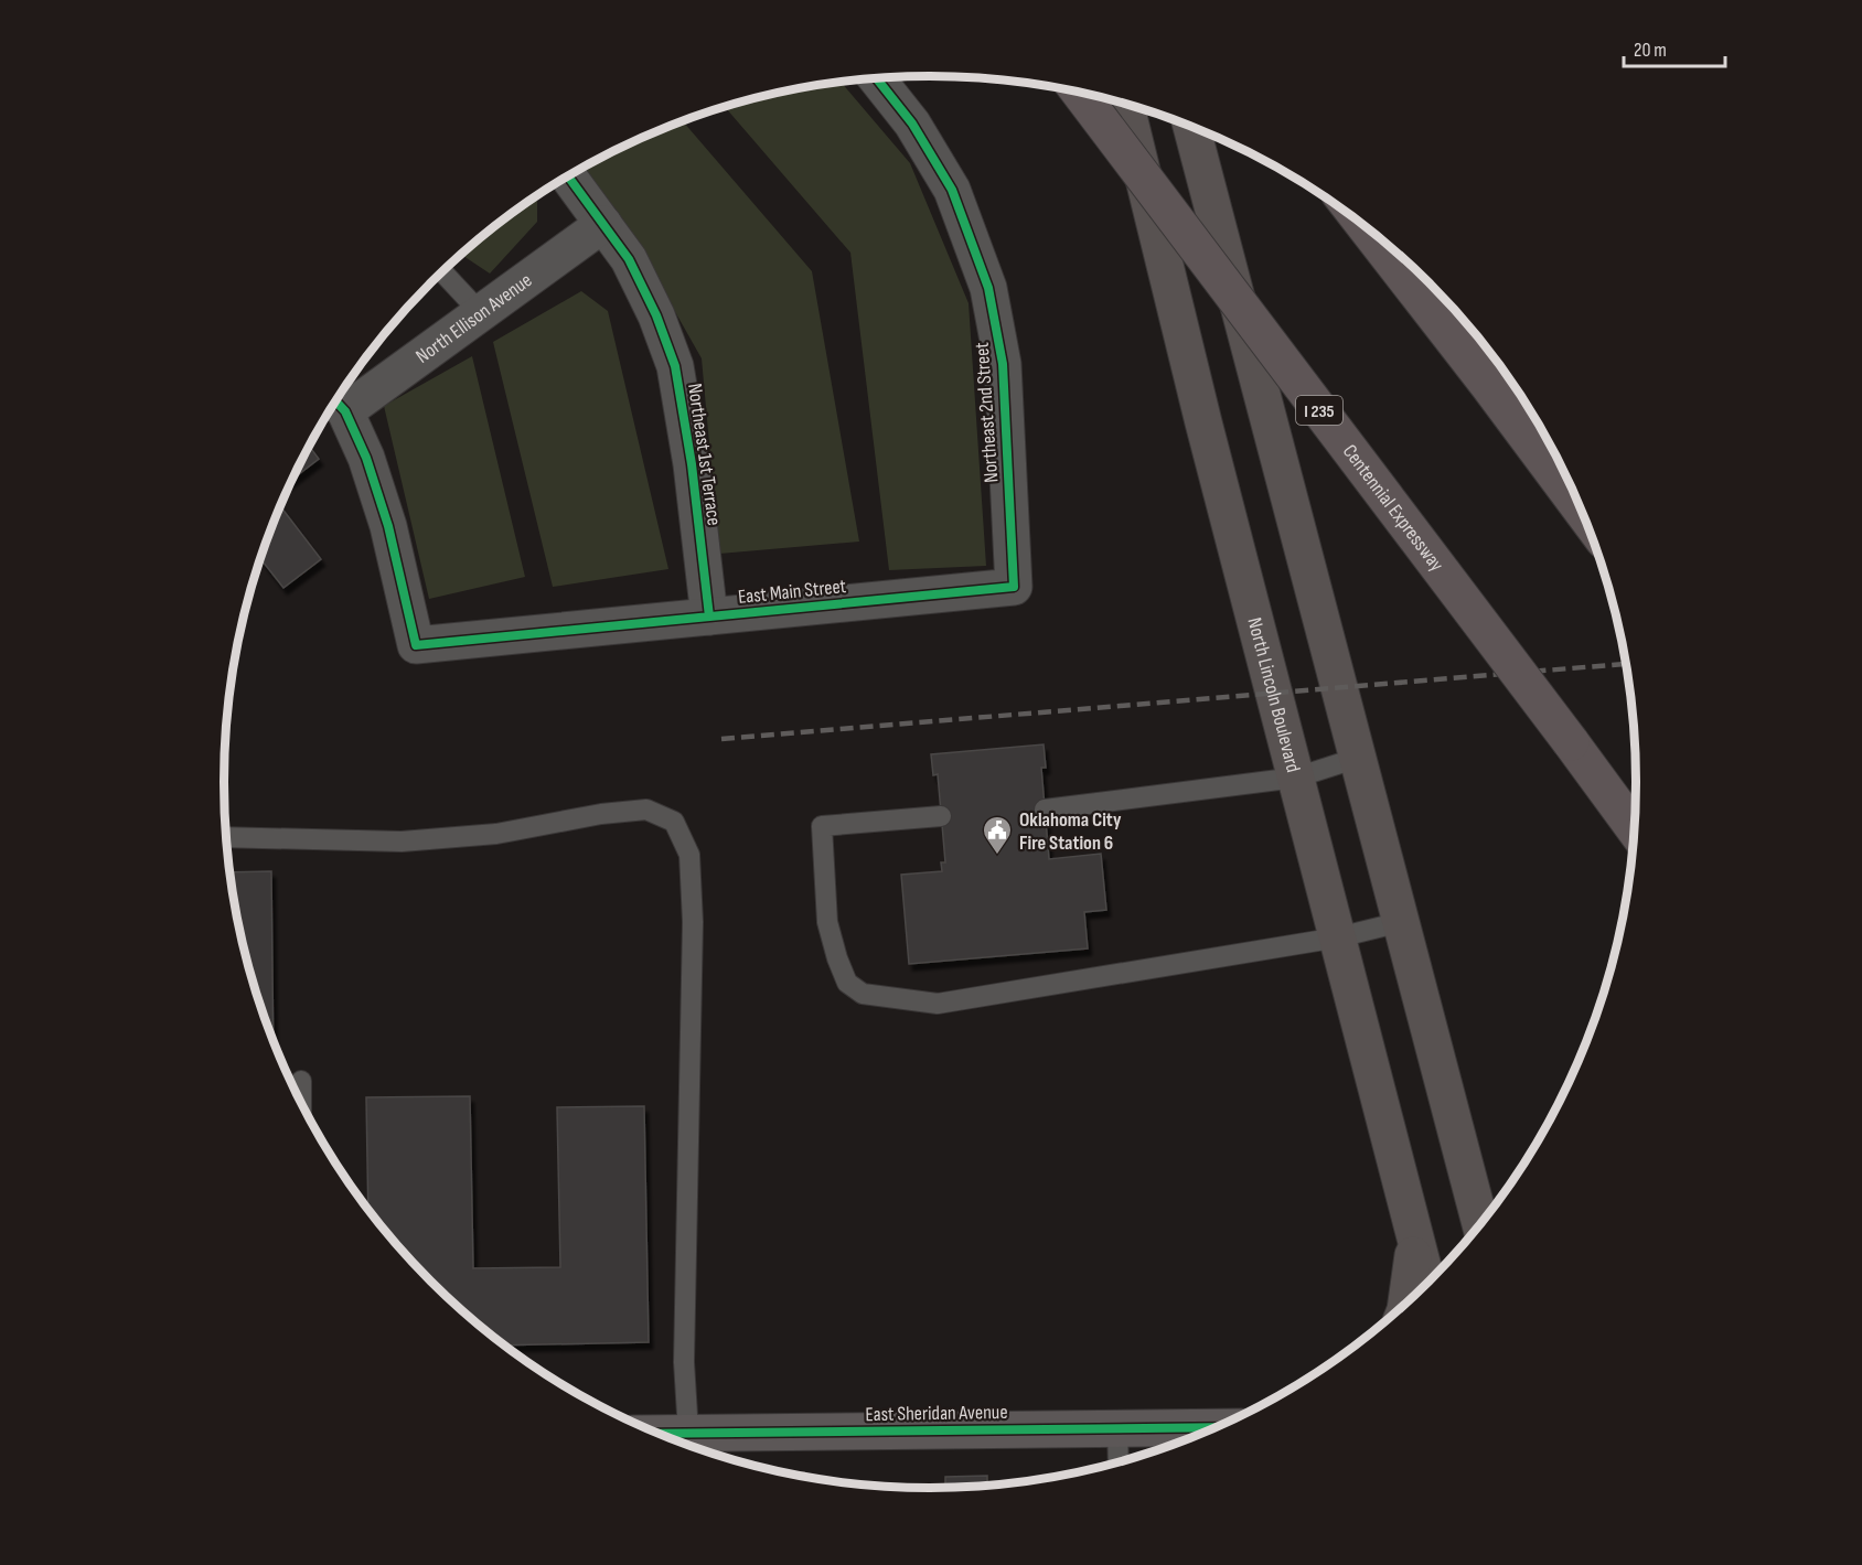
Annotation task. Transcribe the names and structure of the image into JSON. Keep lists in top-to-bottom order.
{
  "streets": {
    "highway": ["I 235", "Centennial Expressway"],
    "main road": ["North Lincoln Boulevard"],
    "street": [
      "North Ellison Avenue",
      "Northeast 2nd Street",
      "Northeast 1st Terrace",
      "East Main Street",
      "East Sheridan Avenue"
    ]
  },
  "crossings": [
    ["North Ellison Avenue", "Northeast 1st Terrace"],
    ["North Ellison Avenue", "East Main Street"],
    ["Northeast 2nd Street", "East Main Street"],
    ["Northeast 1st Terrace", "East Main Street"]
  ],
  "places": {
    "public building": ["Oklahoma City Fire Station 6"]
  },
  "scale_bar": "20 m"
}
